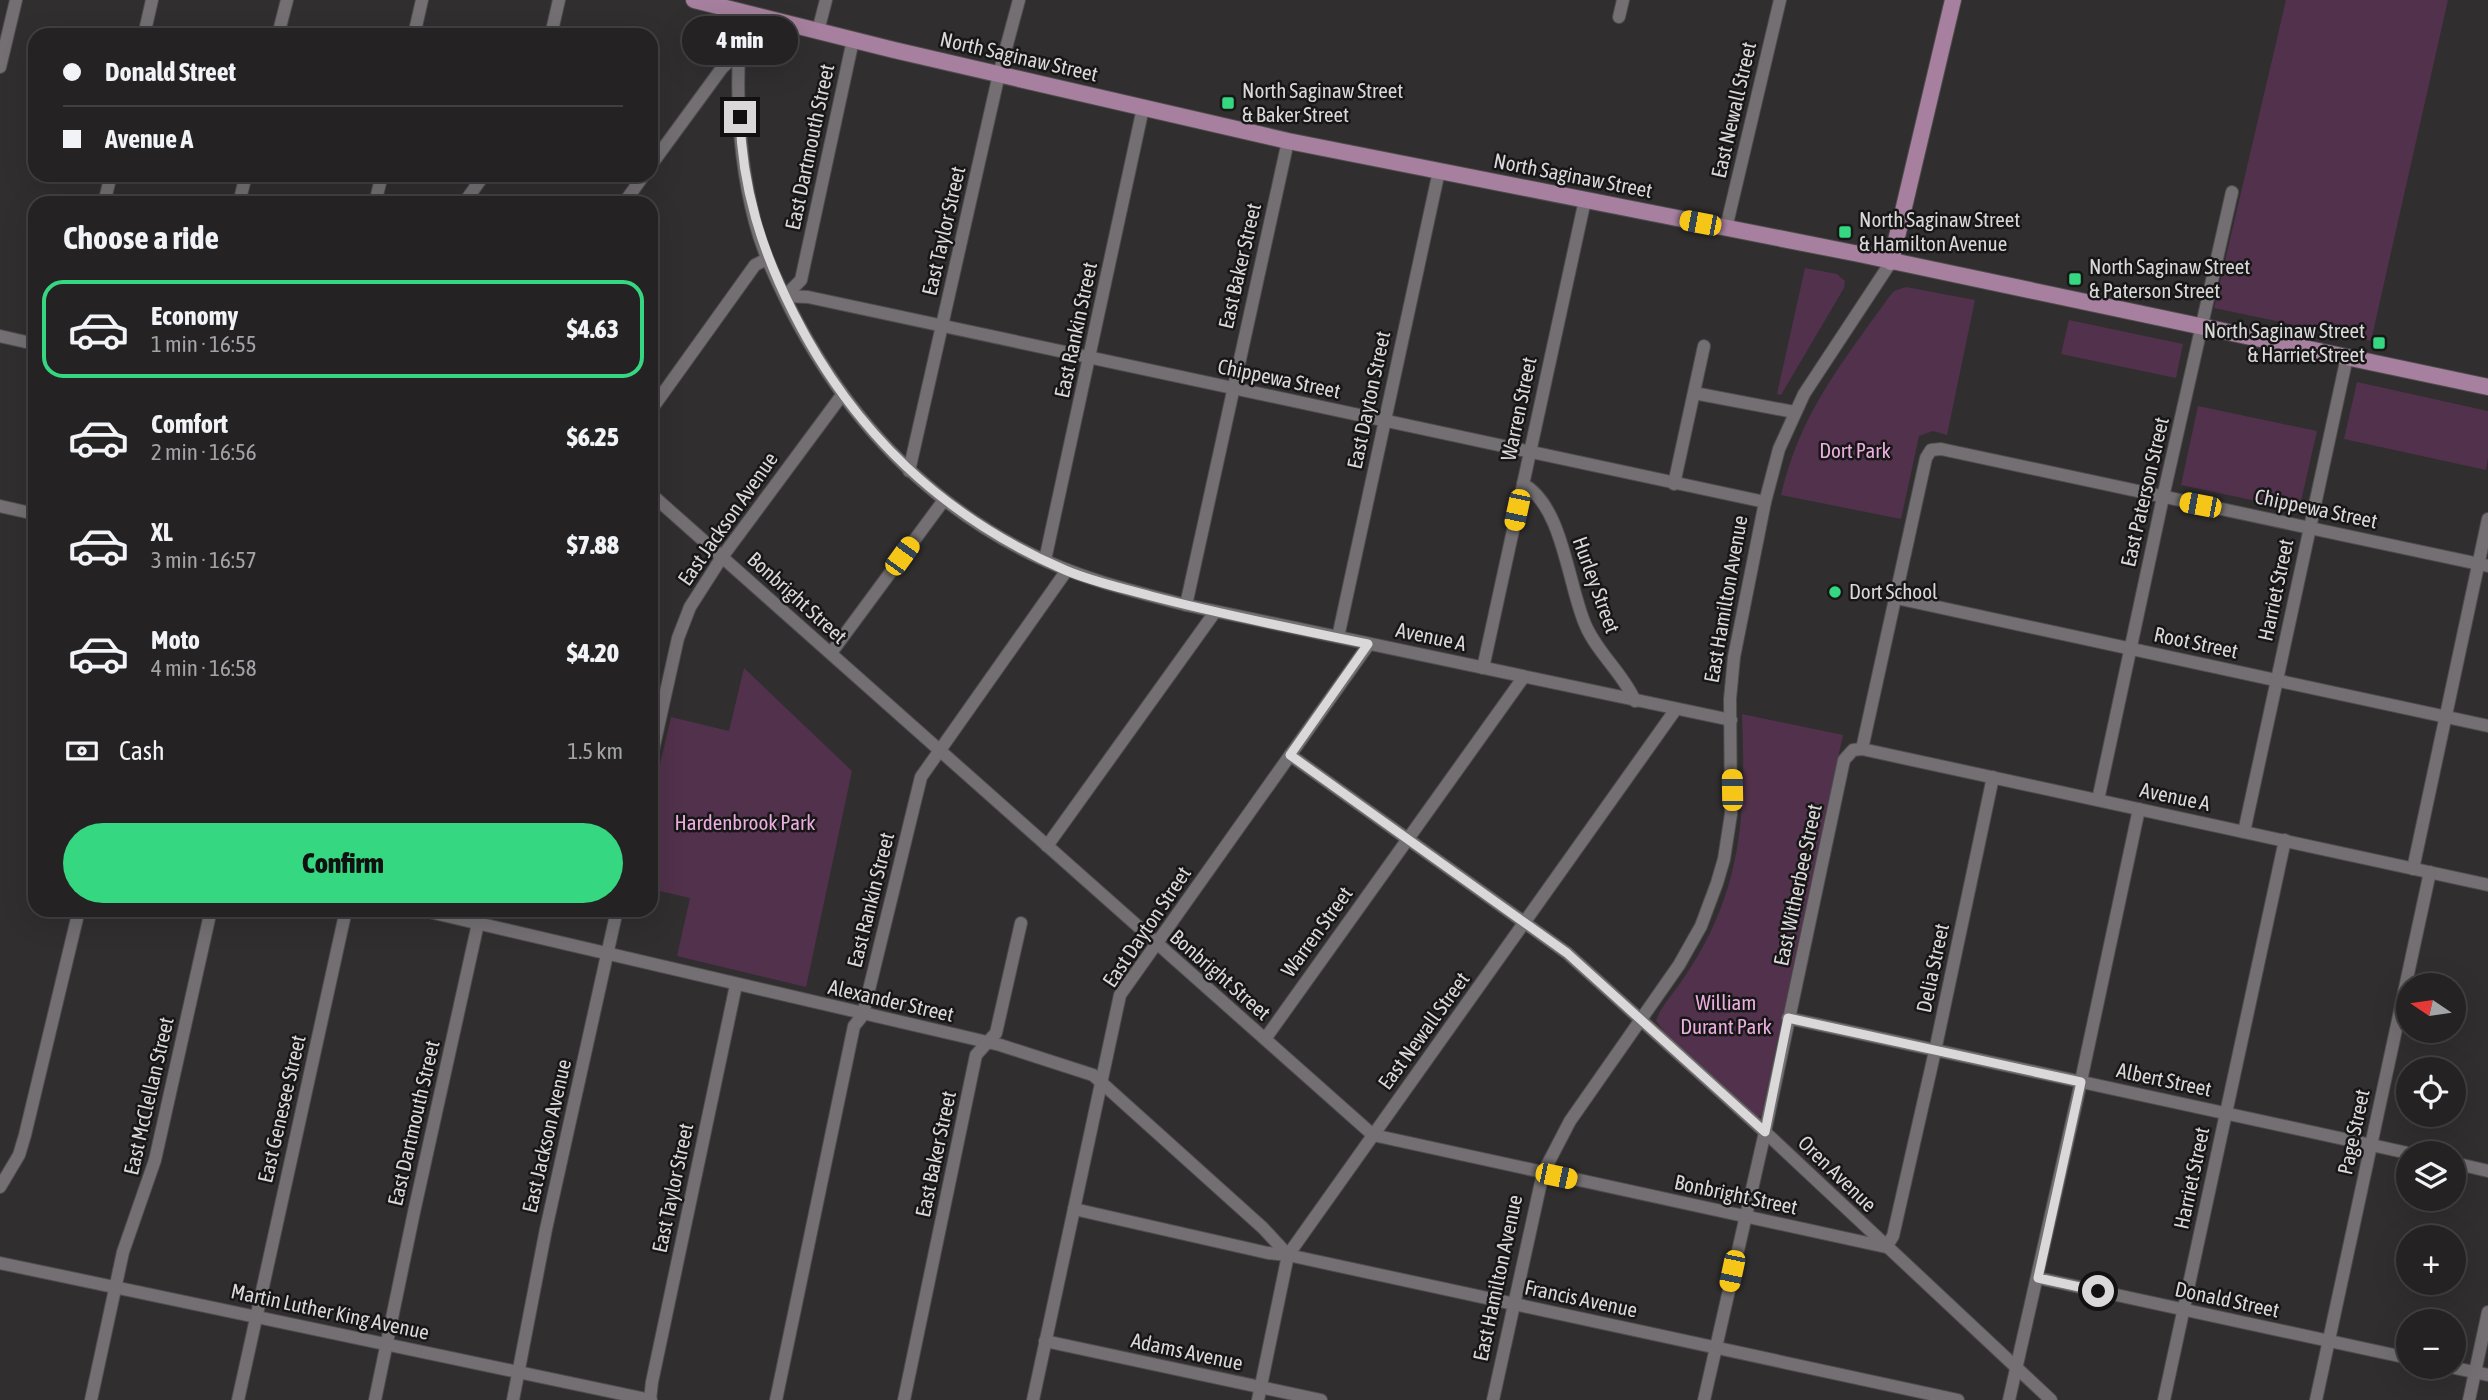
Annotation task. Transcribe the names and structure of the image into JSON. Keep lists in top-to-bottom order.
{
  "streets": {
    "main road": ["North Saginaw Street", "East Hamilton Avenue"],
    "street": [
      "East Newall Street",
      "East Dartmouth Street",
      "East Taylor Street",
      "East Baker Street",
      "East Rankin Street",
      "Chippewa Street",
      "East Dayton Street",
      "Warren Street",
      "East Paterson Street",
      "East Jackson Avenue",
      "Hurley Street",
      "Harriet Street",
      "Bonbright Street",
      "Avenue A",
      "Root Street",
      "East Witherbee Street",
      "Delia Street",
      "Alexander Street",
      "Albert Street",
      "East McClellan Street",
      "East Genesee Street",
      "Page Street",
      "Oren Avenue",
      "Francis Avenue",
      "Donald Street",
      "Martin Luther King Avenue",
      "Adams Avenue"
    ]
  },
  "crossings": [
    ["North Saginaw Street", "East Newall Street"],
    ["North Saginaw Street", "East Dartmouth Street"],
    ["North Saginaw Street", "East Taylor Street"],
    ["North Saginaw Street", "East Baker Street"],
    ["North Saginaw Street", "East Rankin Street"],
    ["North Saginaw Street", "East Dayton Street"],
    ["North Saginaw Street", "Warren Street"],
    ["North Saginaw Street", "East Paterson Street"],
    ["North Saginaw Street", "Harriet Street"],
    ["North Saginaw Street", "East Hamilton Avenue"],
    ["North Saginaw Street", "Avenue A"],
    ["East Newall Street", "Bonbright Street"],
    ["East Newall Street", "Avenue A"],
    ["East Newall Street", "Alexander Street"],
    ["East Newall Street", "Oren Avenue"],
    ["East Newall Street", "Francis Avenue"],
    ["East Newall Street", "Adams Avenue"],
    ["East Dartmouth Street", "Chippewa Street"],
    ["East Dartmouth Street", "Avenue A"],
    ["East Dartmouth Street", "Alexander Street"],
    ["East Dartmouth Street", "Martin Luther King Avenue"],
    ["East Taylor Street", "Chippewa Street"],
    ["East Taylor Street", "Avenue A"],
    ["East Taylor Street", "Alexander Street"],
    ["East Taylor Street", "Martin Luther King Avenue"],
    ["East Baker Street", "Chippewa Street"],
    ["East Baker Street", "Avenue A"],
    ["East Baker Street", "Alexander Street"],
    ["East Rankin Street", "Chippewa Street"],
    ["East Rankin Street", "Bonbright Street"],
    ["East Rankin Street", "Avenue A"],
    ["East Rankin Street", "Alexander Street"],
    ["Chippewa Street", "East Dayton Street"],
    ["Chippewa Street", "Warren Street"],
    ["Chippewa Street", "East Paterson Street"],
    ["Chippewa Street", "Harriet Street"],
    ["Chippewa Street", "East Hamilton Avenue"],
    ["Chippewa Street", "Avenue A"],
    ["Chippewa Street", "East Witherbee Street"],
    ["East Dayton Street", "Bonbright Street"],
    ["East Dayton Street", "Avenue A"],
    ["East Dayton Street", "Alexander Street"],
    ["East Dayton Street", "Oren Avenue"],
    ["East Dayton Street", "Francis Avenue"],
    ["East Dayton Street", "Adams Avenue"],
    ["Warren Street", "Hurley Street"],
    ["Warren Street", "Bonbright Street"],
    ["Warren Street", "Avenue A"],
    ["Warren Street", "Oren Avenue"],
    ["East Paterson Street", "Avenue A"],
    ["East Paterson Street", "Root Street"],
    ["East Jackson Avenue", "Bonbright Street"],
    ["East Jackson Avenue", "Avenue A"],
    ["East Jackson Avenue", "Alexander Street"],
    ["East Jackson Avenue", "Martin Luther King Avenue"],
    ["Hurley Street", "Avenue A"],
    ["Harriet Street", "Avenue A"],
    ["Harriet Street", "Root Street"],
    ["Harriet Street", "Albert Street"],
    ["Harriet Street", "Donald Street"],
    ["Bonbright Street", "East Hamilton Avenue"],
    ["Bonbright Street", "East Witherbee Street"],
    ["Bonbright Street", "Delia Street"],
    ["Bonbright Street", "Oren Avenue"],
    ["East Hamilton Avenue", "Avenue A"],
    ["East Hamilton Avenue", "Oren Avenue"],
    ["East Hamilton Avenue", "Francis Avenue"],
    ["Avenue A", "East Witherbee Street"],
    ["Avenue A", "Delia Street"],
    ["Avenue A", "Page Street"],
    ["Root Street", "East Witherbee Street"],
    ["East Witherbee Street", "Albert Street"],
    ["East Witherbee Street", "Oren Avenue"],
    ["East Witherbee Street", "Francis Avenue"],
    ["Delia Street", "Albert Street"],
    ["Delia Street", "Oren Avenue"],
    ["Alexander Street", "Francis Avenue"],
    ["Albert Street", "Page Street"],
    ["East McClellan Street", "Martin Luther King Avenue"],
    ["East Genesee Street", "Martin Luther King Avenue"],
    ["Page Street", "Donald Street"]
  ],
  "parks": ["Dort Park", "Hardenbrook Park", "William Durant Park"],
  "places": {
    "transit": [
      "North Saginaw Street & Baker Street",
      "North Saginaw Street & Hamilton Avenue",
      "North Saginaw Street & Paterson Street",
      "North Saginaw Street & Harriet Street"
    ],
    "other": ["Dort School"]
  },
  "north": "left",
  "page": {
    "bubble": "4 min",
    "banner": ["Donald Street", "Avenue A"],
    "heading": "Choose a ride",
    "list": [
      {
        "name": "Economy",
        "note": "1 min · 16:55",
        "value": "$4.63"
      },
      {
        "name": "Comfort",
        "note": "2 min · 16:56",
        "value": "$6.25"
      },
      {
        "name": "XL",
        "note": "3 min · 16:57",
        "value": "$7.88"
      },
      {
        "name": "Moto",
        "note": "4 min · 16:58",
        "value": "$4.20"
      }
    ],
    "pay": ["Cash", "1.5 km"],
    "buttons": "Confirm",
    "map_buttons": ["+", "−"]
  }
}
